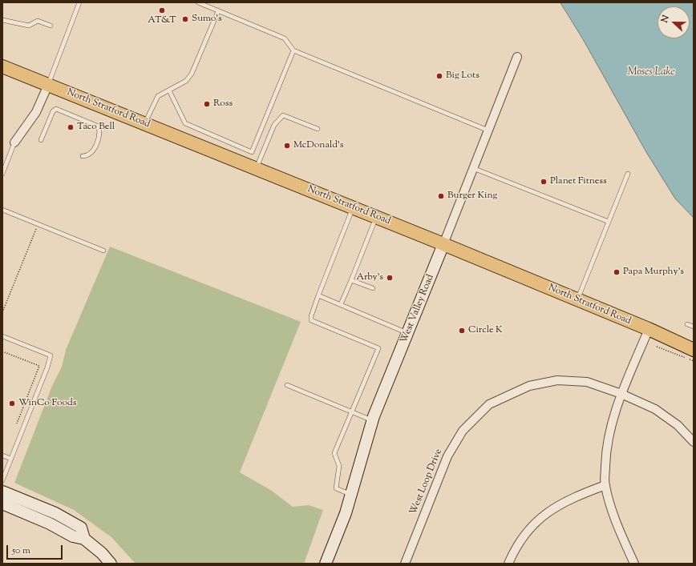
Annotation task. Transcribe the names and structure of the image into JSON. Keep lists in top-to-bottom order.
{
  "streets": {
    "main road": ["North Stratford Road", "West Valley Road"],
    "street": ["West Loop Drive"]
  },
  "crossings": [
    ["North Stratford Road", "West Valley Road"]
  ],
  "water": ["Moses Lake"],
  "places": [
    "AT&T",
    "Sumo's",
    "Big Lots",
    "Ross",
    "Taco Bell",
    "McDonald's",
    "Planet Fitness",
    "Burger King",
    "Papa Murphy's",
    "Arby's",
    "Circle K",
    "WinCo Foods"
  ],
  "scale_bar": "50 m",
  "north": "left"
}
